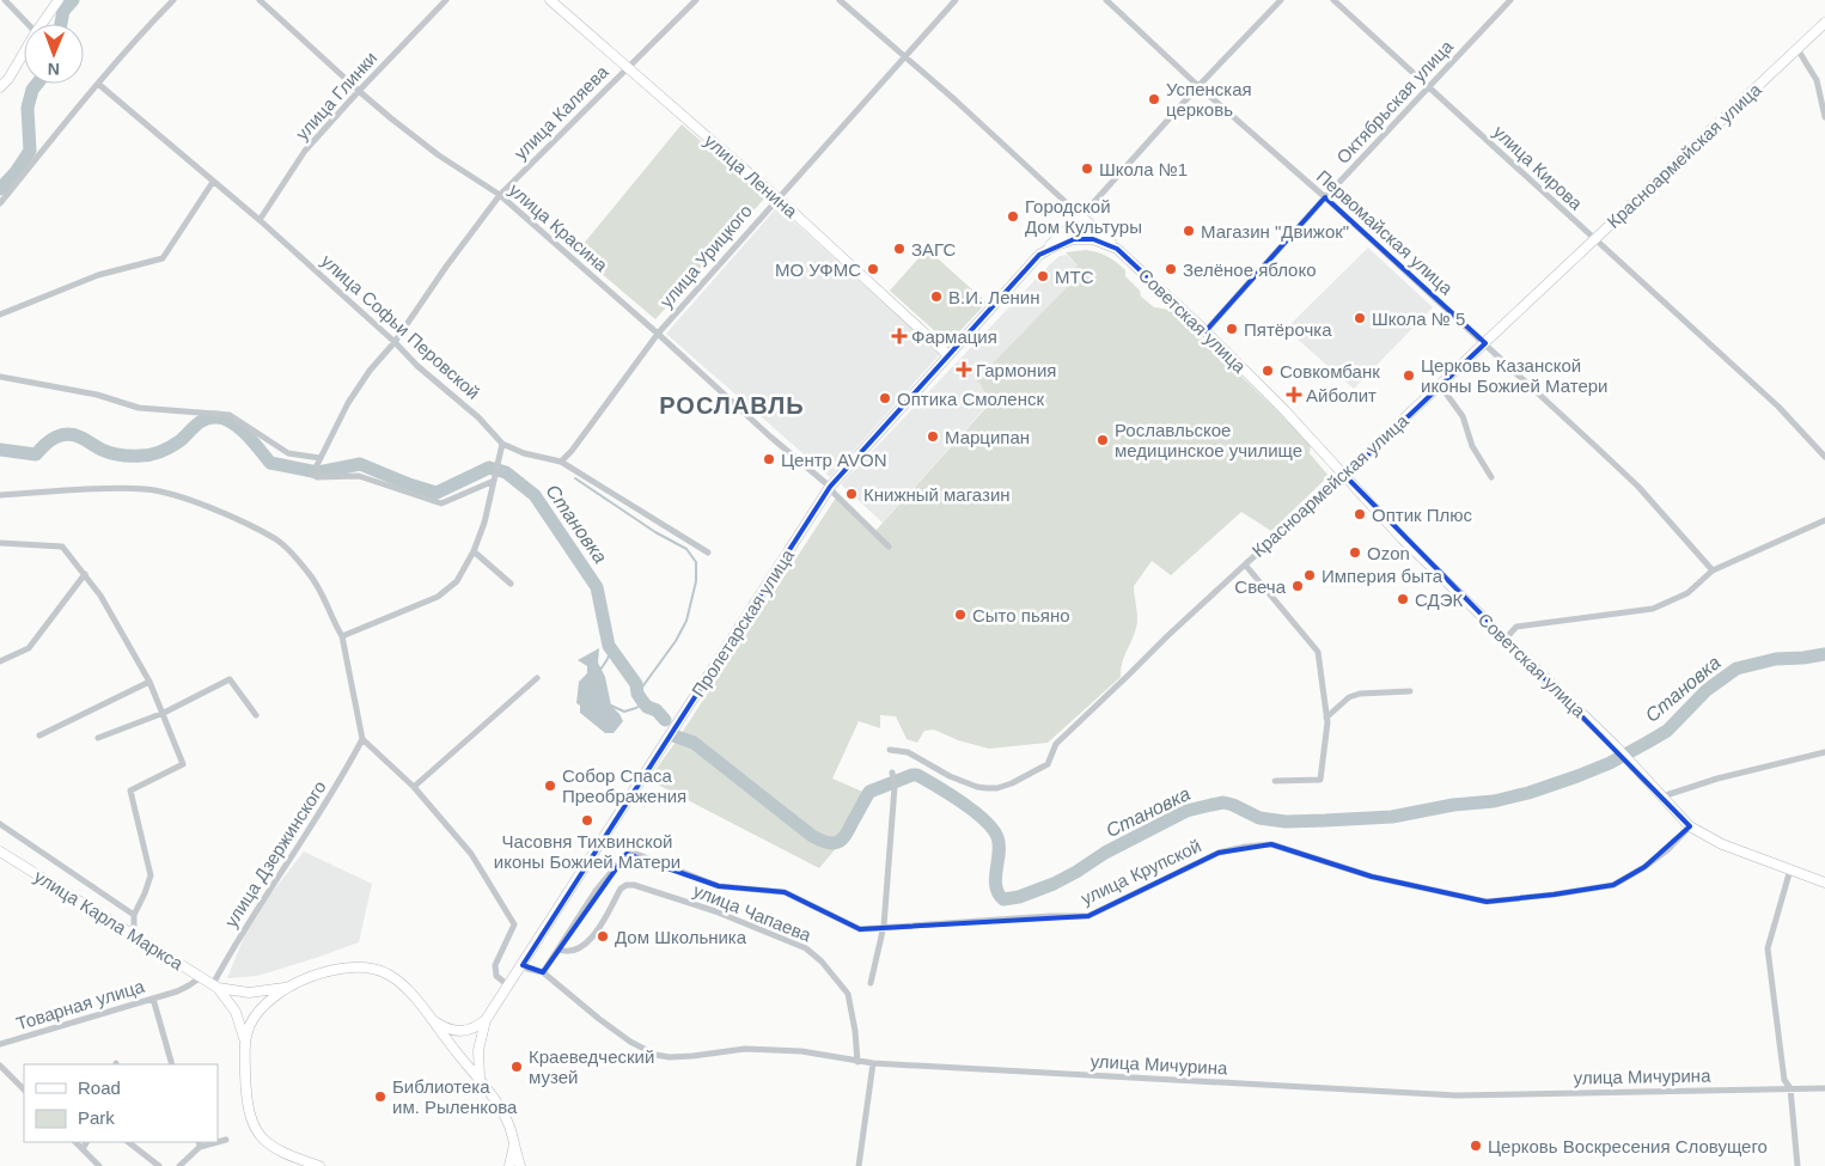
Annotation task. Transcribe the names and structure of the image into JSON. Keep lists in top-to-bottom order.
{
  "streets": {
    "main road": [
      "Красноармейская улица",
      "улица Ленина",
      "Советская улица",
      "Пролетарская улица",
      "улица Карла Маркса"
    ],
    "street": [
      "улица Глинки",
      "Октябрьская улица",
      "улица Каляева",
      "улица Кирова",
      "улица Красина",
      "Первомайская улица",
      "улица Урицкого",
      "улица Софьи Перовской",
      "улица Дзержинского",
      "улица Крупской",
      "улица Чапаева",
      "Товарная улица",
      "улица Мичурина"
    ]
  },
  "crossings": [
    ["улица Глинки", "улица Красина"],
    ["улица Глинки", "улица Софьи Перовской"],
    ["Октябрьская улица", "улица Кирова"],
    ["Октябрьская улица", "Первомайская улица"],
    ["Октябрьская улица", "Советская улица"],
    ["улица Каляева", "улица Ленина"],
    ["улица Каляева", "улица Красина"],
    ["улица Каляева", "улица Софьи Перовской"],
    ["Красноармейская улица", "улица Кирова"],
    ["Красноармейская улица", "Первомайская улица"],
    ["Красноармейская улица", "Советская улица"],
    ["улица Ленина", "улица Урицкого"],
    ["улица Ленина", "Пролетарская улица"],
    ["улица Красина", "улица Урицкого"],
    ["улица Красина", "Пролетарская улица"],
    ["Первомайская улица", "Пролетарская улица"],
    ["улица Урицкого", "Советская улица"],
    ["улица Урицкого", "улица Софьи Перовской"],
    ["Советская улица", "Пролетарская улица"],
    ["Советская улица", "улица Крупской"],
    ["Пролетарская улица", "улица Мичурина"],
    ["улица Дзержинского", "улица Карла Маркса"],
    ["улица Крупской", "улица Чапаева"],
    ["улица Крупской", "улица Мичурина"],
    ["улица Чапаева", "улица Мичурина"],
    ["улица Карла Маркса", "Товарная улица"]
  ],
  "districts": ["РОСЛАВЛЬ"],
  "water": ["Становка"],
  "places": {
    "other": [
      "Успенская церковь",
      "Школа №1",
      "Городской Дом Культуры",
      "Магазин \"Движок\"",
      "ЗАГС",
      "МО УФМС",
      "Зелёное яблоко",
      "МТС",
      "В.И. Ленин",
      "Школа № 5",
      "Пятёрочка",
      "Совкомбанк",
      "Церковь Казанской иконы Божией Матери",
      "Оптика Смоленск",
      "Марципан",
      "Рославльское медицинское училище",
      "Центр AVON",
      "Книжный магазин",
      "Оптик Плюс",
      "Ozon",
      "Империя быта",
      "Свеча",
      "СДЭК",
      "Сыто пьяно",
      "Собор Спаса Преображения",
      "Часовня Тихвинской иконы Божией Матери",
      "Дом Школьника",
      "Краеведческий музей",
      "Библиотека им. Рыленкова",
      "Церковь Воскресения Словущего"
    ],
    "health": ["Фармация", "Гармония", "Айболит"]
  },
  "legend": ["Road", "Park"],
  "north": "bottom"
}
